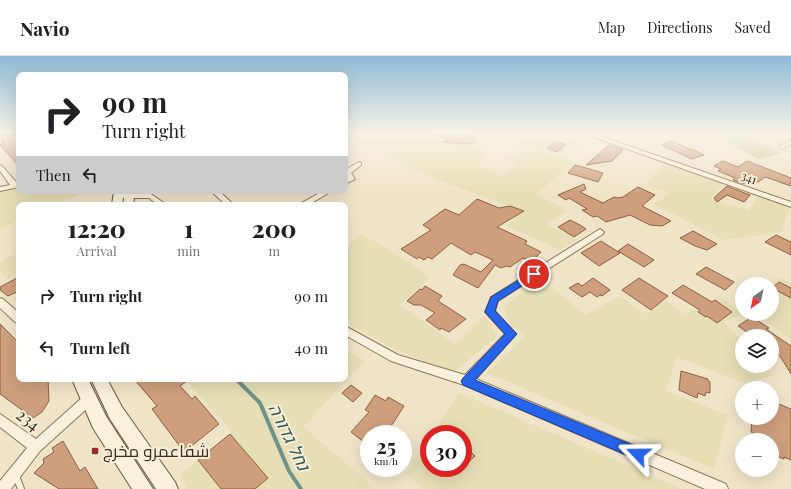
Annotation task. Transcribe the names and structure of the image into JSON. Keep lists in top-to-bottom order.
{
  "streets": {
    "street": ["341", "234"]
  },
  "water": ["נחל גדורה"],
  "places": {
    "transit": ["شفاعمرو مخرج"]
  },
  "north": "bottom left",
  "page": {
    "header": "Navio",
    "nav": ["Map", "Directions", "Saved"],
    "turn": ["90 m", "Turn right"],
    "then": "Then",
    "eta": [
      "12:20",
      "Arrival",
      "1",
      "min",
      "200",
      "m"
    ],
    "list": [
      {
        "name": "Turn right",
        "value": "90 m"
      },
      {
        "name": "Turn left",
        "value": "40 m"
      }
    ],
    "map_buttons": ["+", "−"],
    "speed": "25 km/h",
    "limit": "30"
  }
}
